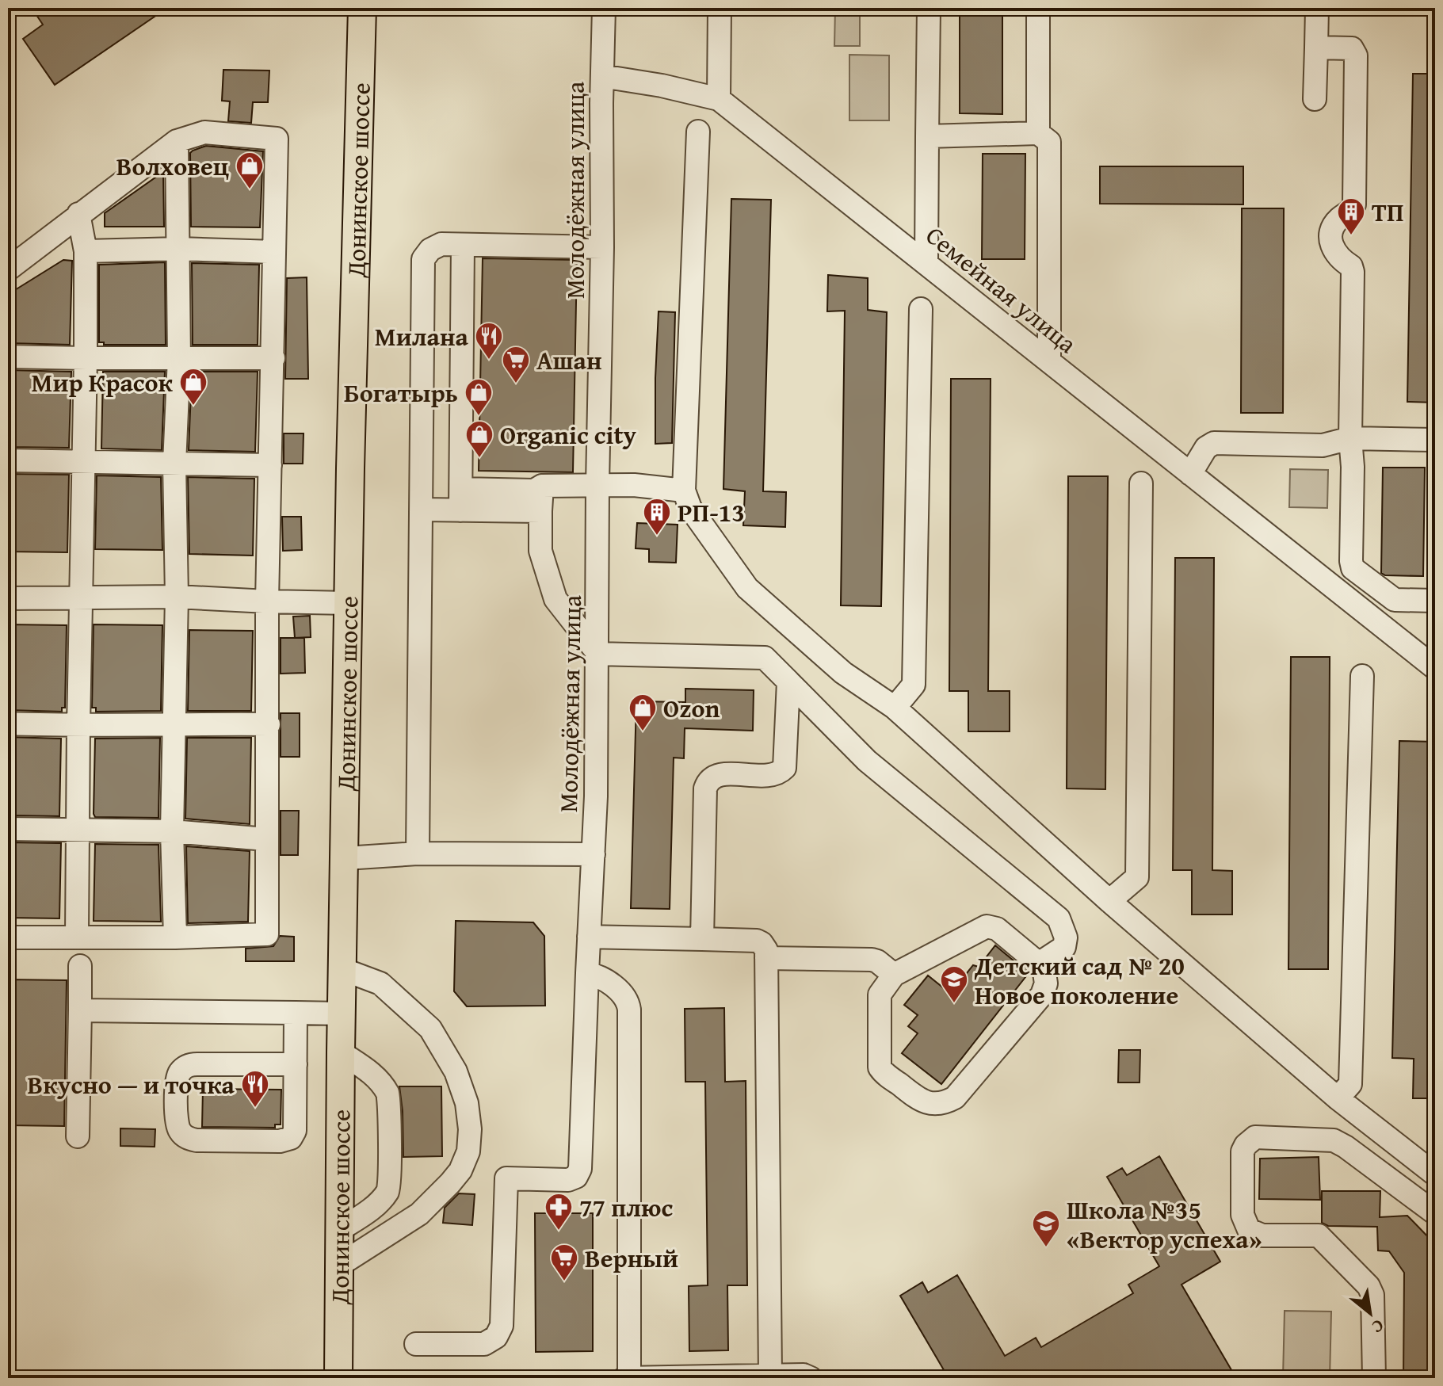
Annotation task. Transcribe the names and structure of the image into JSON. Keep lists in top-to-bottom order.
{
  "streets": {
    "main road": ["Донинское шоссе"],
    "street": ["Молодёжная улица", "Семейная улица"]
  },
  "crossings": [
    ["Молодёжная улица", "Семейная улица"]
  ],
  "places": {
    "shop": [
      "Волховец",
      "Мир Красок",
      "Богатырь",
      "Organic city",
      "Ozon"
    ],
    "building": ["ТП", "РП-13"],
    "restaurant": ["Милана", "Вкусно — и точка"],
    "supermarket": ["Ашан", "Верный"],
    "school or university": ["Детский сад № 20 Новое поколение", "Школа №35 «Вектор успеха»"],
    "pharmacy": ["77 плюс"]
  },
  "north": "bottom right"
}
